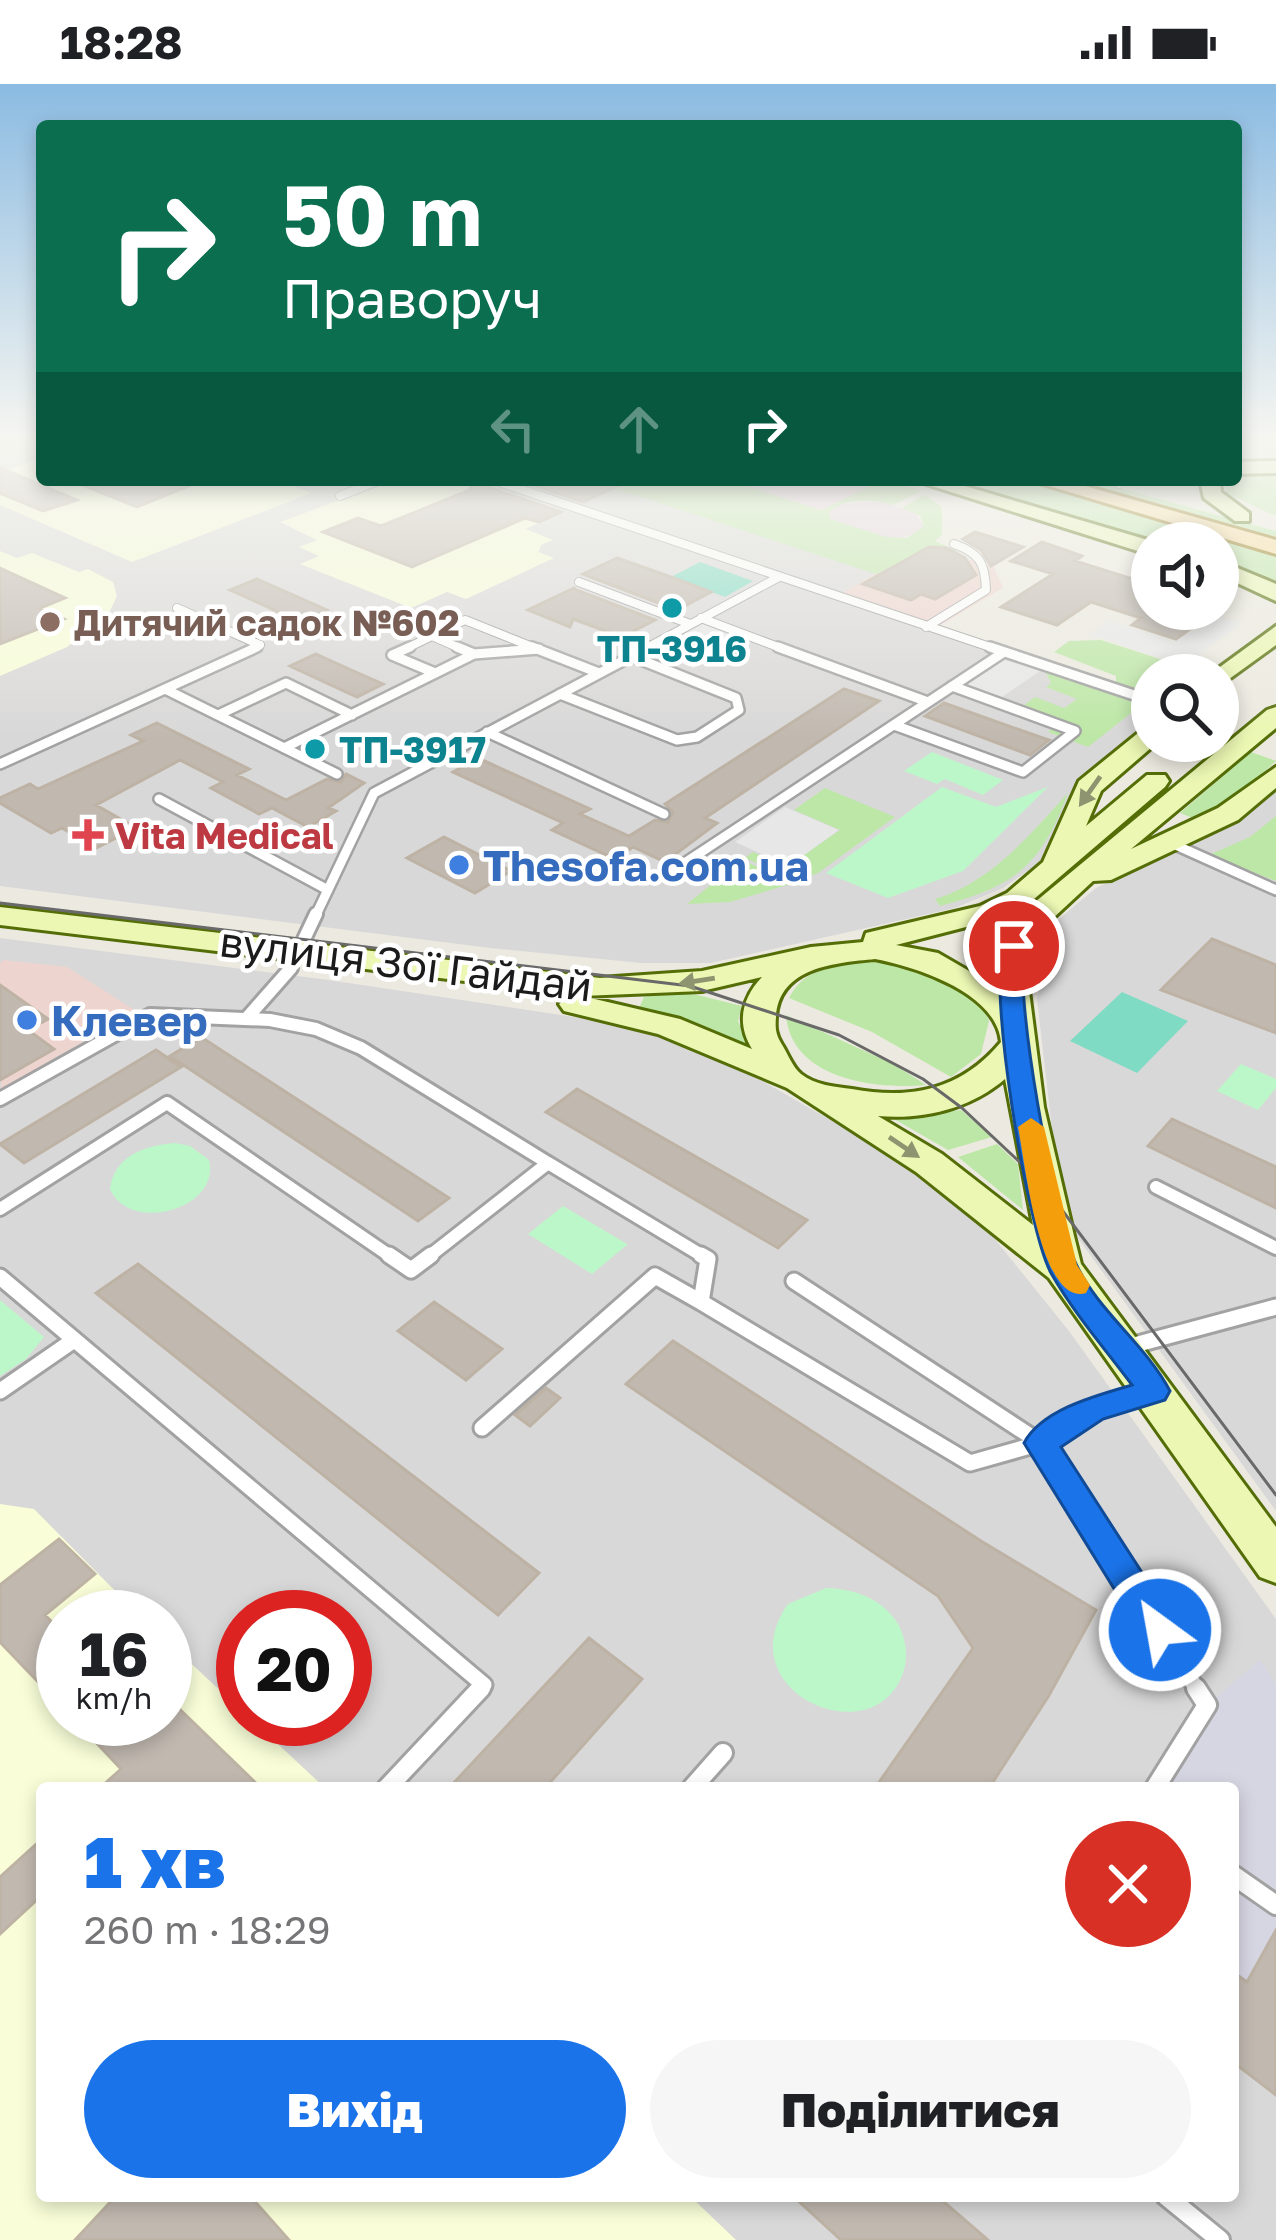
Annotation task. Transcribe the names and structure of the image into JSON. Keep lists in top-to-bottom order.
{
  "streets": {
    "main road": ["вулиця Зої Гайдай"]
  },
  "places": {
    "other": [
      "ТП-3916",
      "Дитячий садок №602",
      "ТП-3917",
      "Thesofa.com.ua",
      "Клевер"
    ],
    "health": ["Vita Medical"]
  },
  "page": {
    "status": "18:28",
    "turn": ["50 m", "Праворуч"],
    "speed": "16 km/h",
    "limit": "20",
    "heading": ["1 хв", "260 m · 18:29"],
    "buttons": ["Вихід", "Поділитися"]
  }
}
